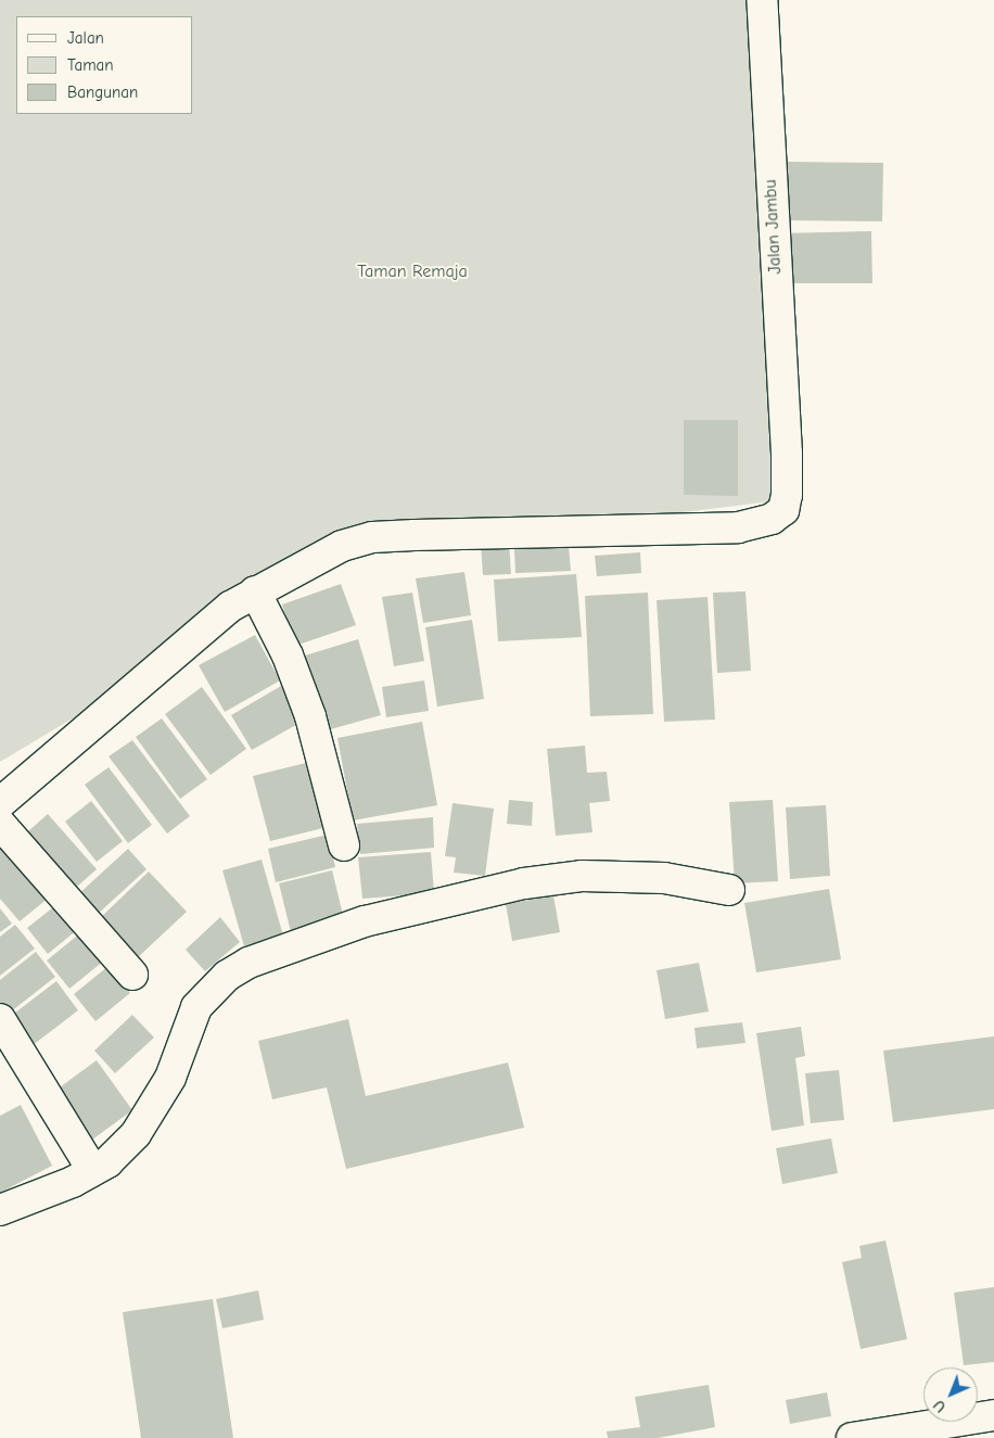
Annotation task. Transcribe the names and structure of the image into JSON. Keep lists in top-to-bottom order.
{
  "streets": {
    "street": ["Jalan Jambu"]
  },
  "parks": ["Taman Remaja"],
  "legend": ["Jalan", "Taman", "Bangunan"],
  "north": "bottom left"
}
